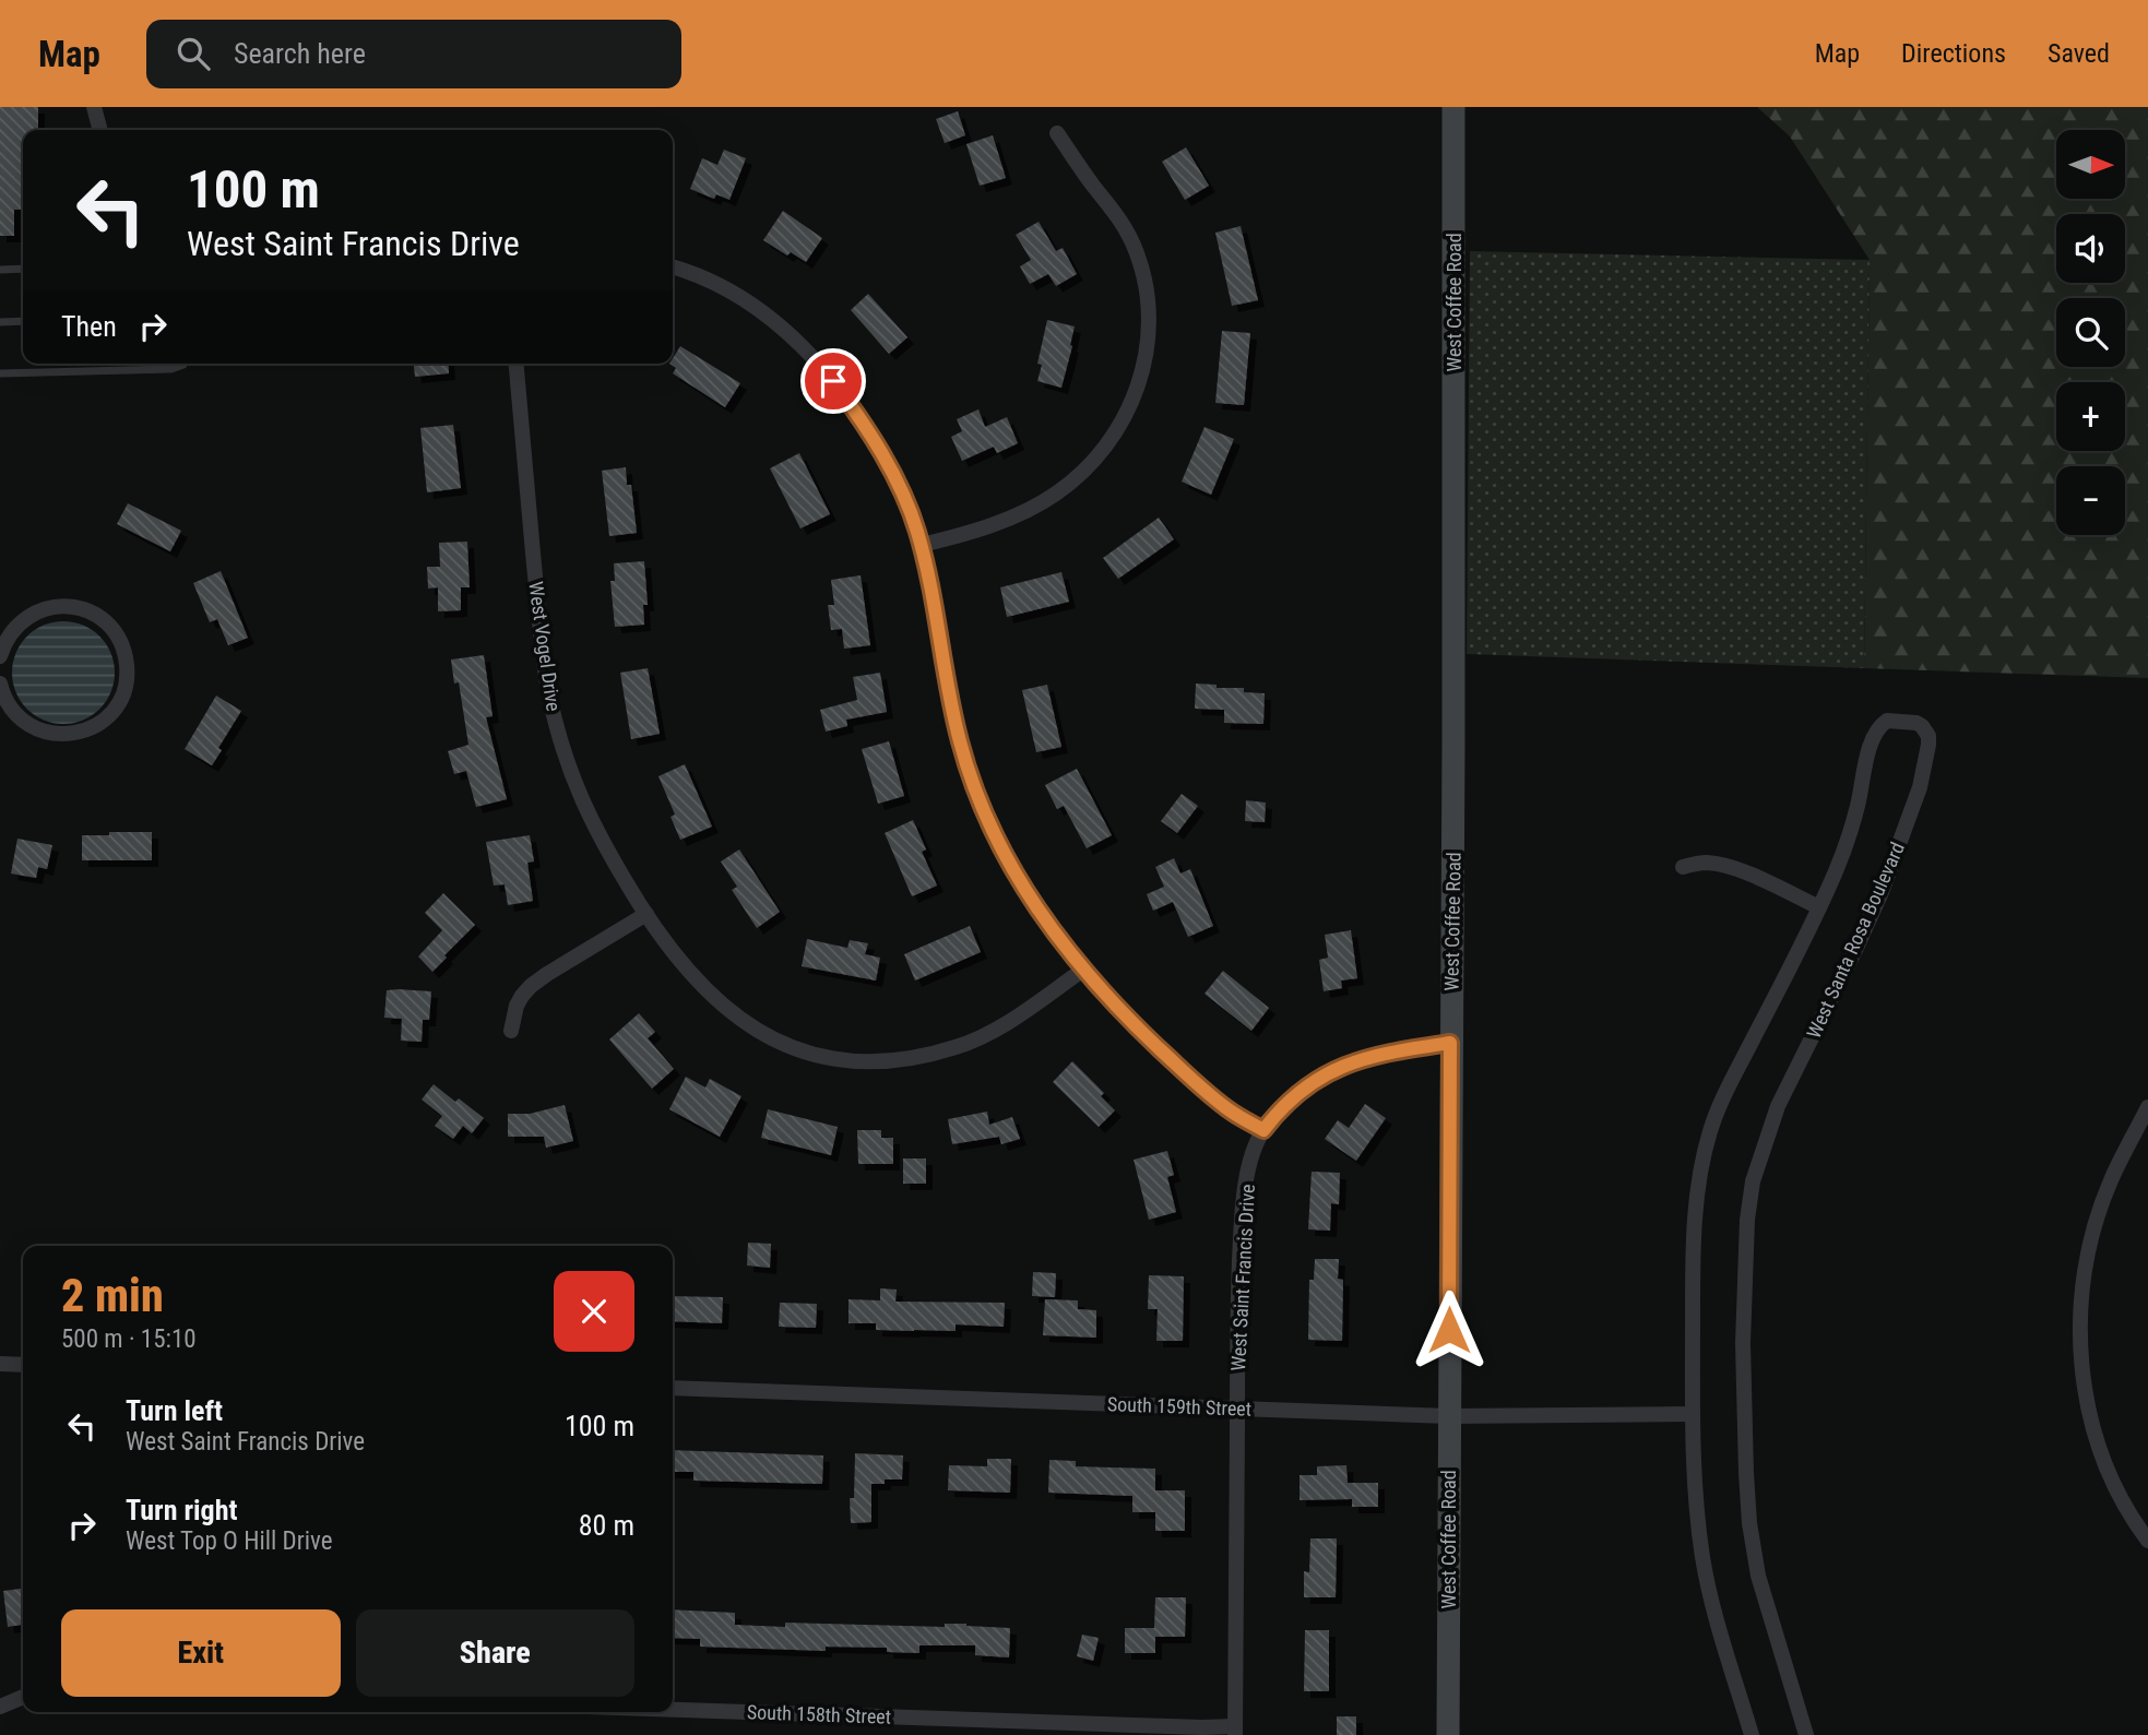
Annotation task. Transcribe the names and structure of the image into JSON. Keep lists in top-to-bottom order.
{
  "streets": {
    "street": [
      "West Coffee Road",
      "West Vogel Drive",
      "West Santa Rosa Boulevard",
      "West Saint Francis Drive",
      "South 159th Street",
      "South 158th Street"
    ]
  },
  "crossings": [
    ["West Coffee Road", "West Saint Francis Drive"],
    ["West Coffee Road", "South 159th Street"],
    ["West Santa Rosa Boulevard", "South 159th Street"],
    ["West Saint Francis Drive", "South 159th Street"],
    ["West Saint Francis Drive", "South 158th Street"]
  ],
  "north": "right",
  "page": {
    "header": "Map",
    "search": "Search here",
    "nav": ["Map", "Directions", "Saved"],
    "map_buttons": ["+", "−"],
    "turn": ["100 m", "West Saint Francis Drive"],
    "then": "Then",
    "heading": ["2 min", "500 m · 15:10"],
    "list": [
      {
        "name": "Turn left",
        "note": "West Saint Francis Drive",
        "value": "100 m"
      },
      {
        "name": "Turn right",
        "note": "West Top O Hill Drive",
        "value": "80 m"
      }
    ],
    "buttons": ["Exit", "Share"]
  }
}
